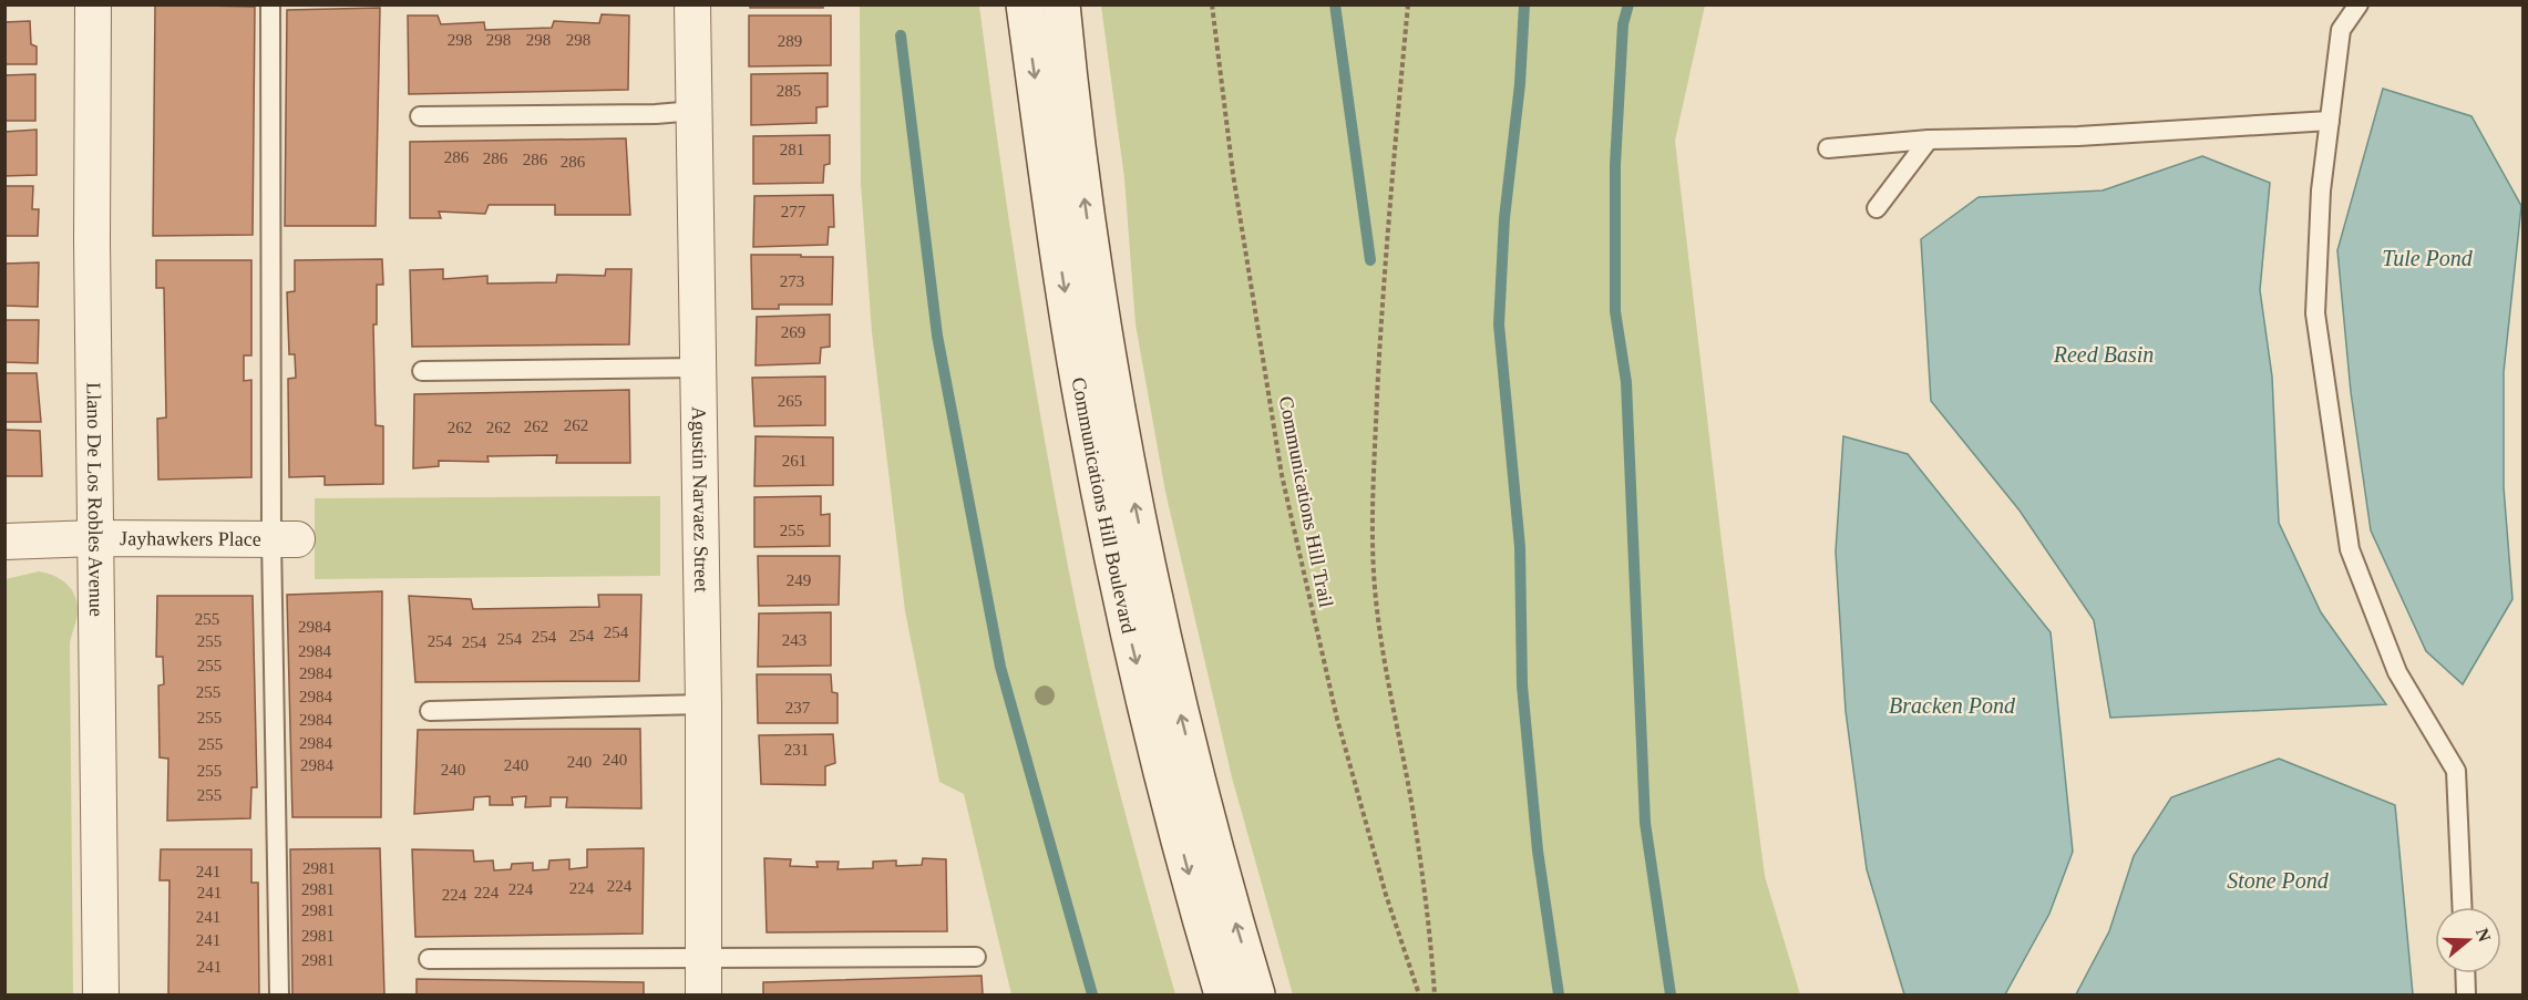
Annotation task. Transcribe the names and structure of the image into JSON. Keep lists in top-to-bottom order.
{
  "streets": {
    "street": [
      "Agustin Narvaez Street",
      "Llano De Los Robles Avenue",
      "Communications Hill Boulevard",
      "Jayhawkers Place"
    ],
    "path": ["Communications Hill Trail"]
  },
  "crossings": [
    ["Llano De Los Robles Avenue", "Jayhawkers Place"]
  ],
  "water": [
    "Tule Pond",
    "Reed Basin",
    "Bracken Pond",
    "Stone Pond"
  ],
  "house_numbers": [
    "298",
    "298",
    "298",
    "298",
    "289",
    "285",
    "281",
    "286",
    "286",
    "286",
    "286",
    "277",
    "273",
    "269",
    "265",
    "262",
    "262",
    "262",
    "262",
    "261",
    "255",
    "249",
    "255",
    "2984",
    "254",
    "254",
    "254",
    "254",
    "243",
    "255",
    "254",
    "254",
    "2984",
    "255",
    "2984",
    "255",
    "2984",
    "237",
    "255",
    "2984",
    "2984",
    "255",
    "231",
    "240",
    "240",
    "2984",
    "240",
    "240",
    "255",
    "255",
    "2981",
    "241",
    "224",
    "224",
    "2981",
    "224",
    "241",
    "224",
    "224",
    "2981",
    "241",
    "2981",
    "241",
    "2981",
    "241"
  ],
  "north": "right"
}
